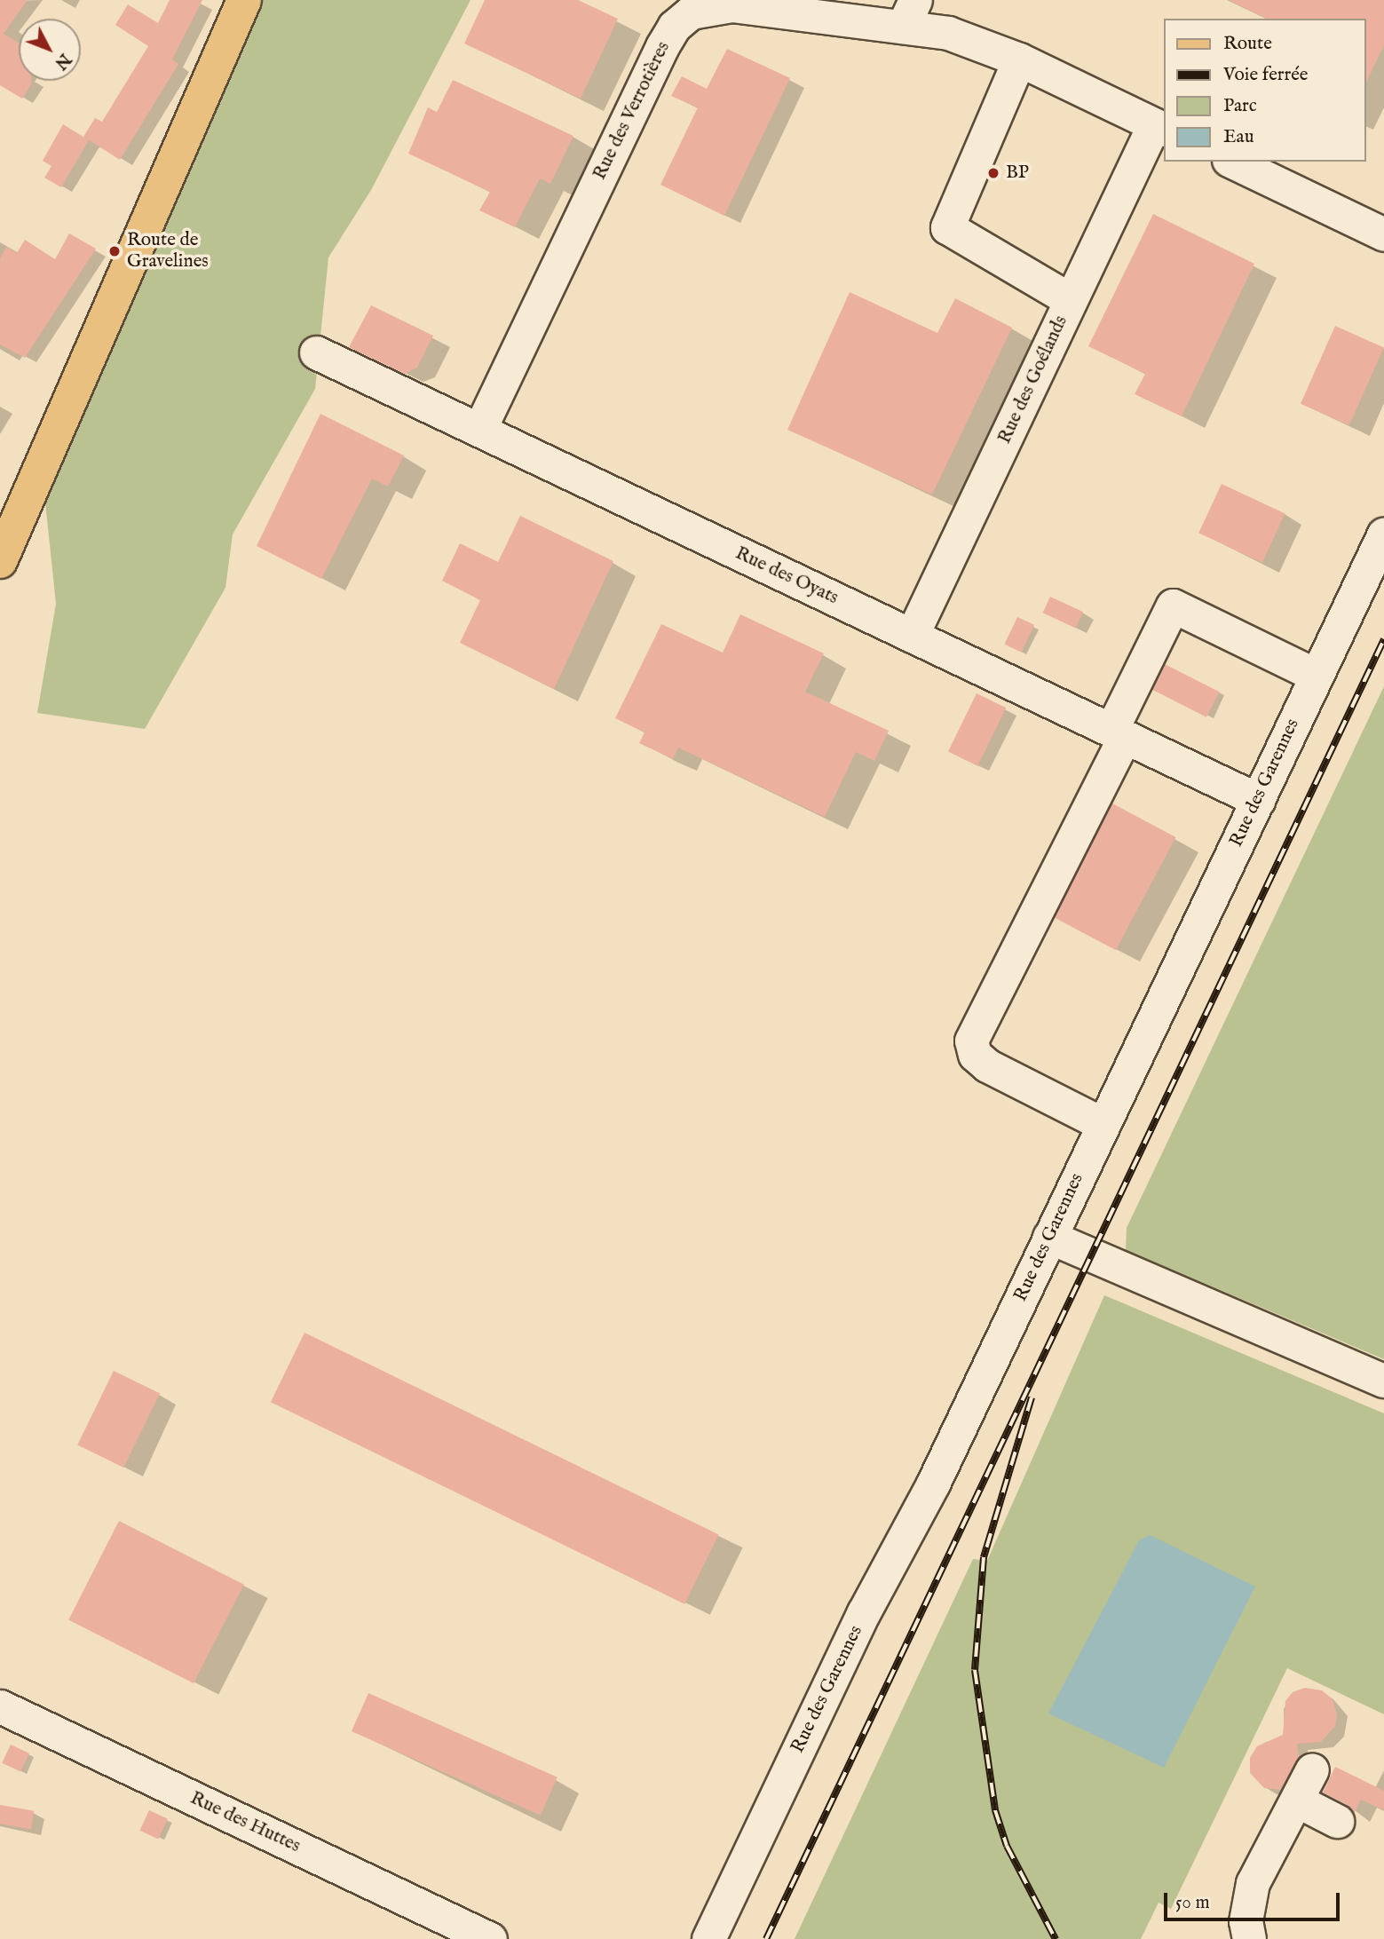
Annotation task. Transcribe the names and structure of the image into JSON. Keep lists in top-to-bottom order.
{
  "streets": {
    "street": [
      "Rue des Verrotières",
      "Rue des Goélands",
      "Rue des Oyats",
      "Rue des Garennes",
      "Rue des Huttes"
    ]
  },
  "crossings": [
    ["Rue des Verrotières", "Rue des Goélands"],
    ["Rue des Verrotières", "Rue des Oyats"],
    ["Rue des Goélands", "Rue des Oyats"],
    ["Rue des Oyats", "Rue des Garennes"]
  ],
  "places": ["BP", "Route de Gravelines"],
  "legend": [
    "Route",
    "Voie ferrée",
    "Parc",
    "Eau"
  ],
  "scale_bar": "50 m",
  "north": "bottom right"
}
